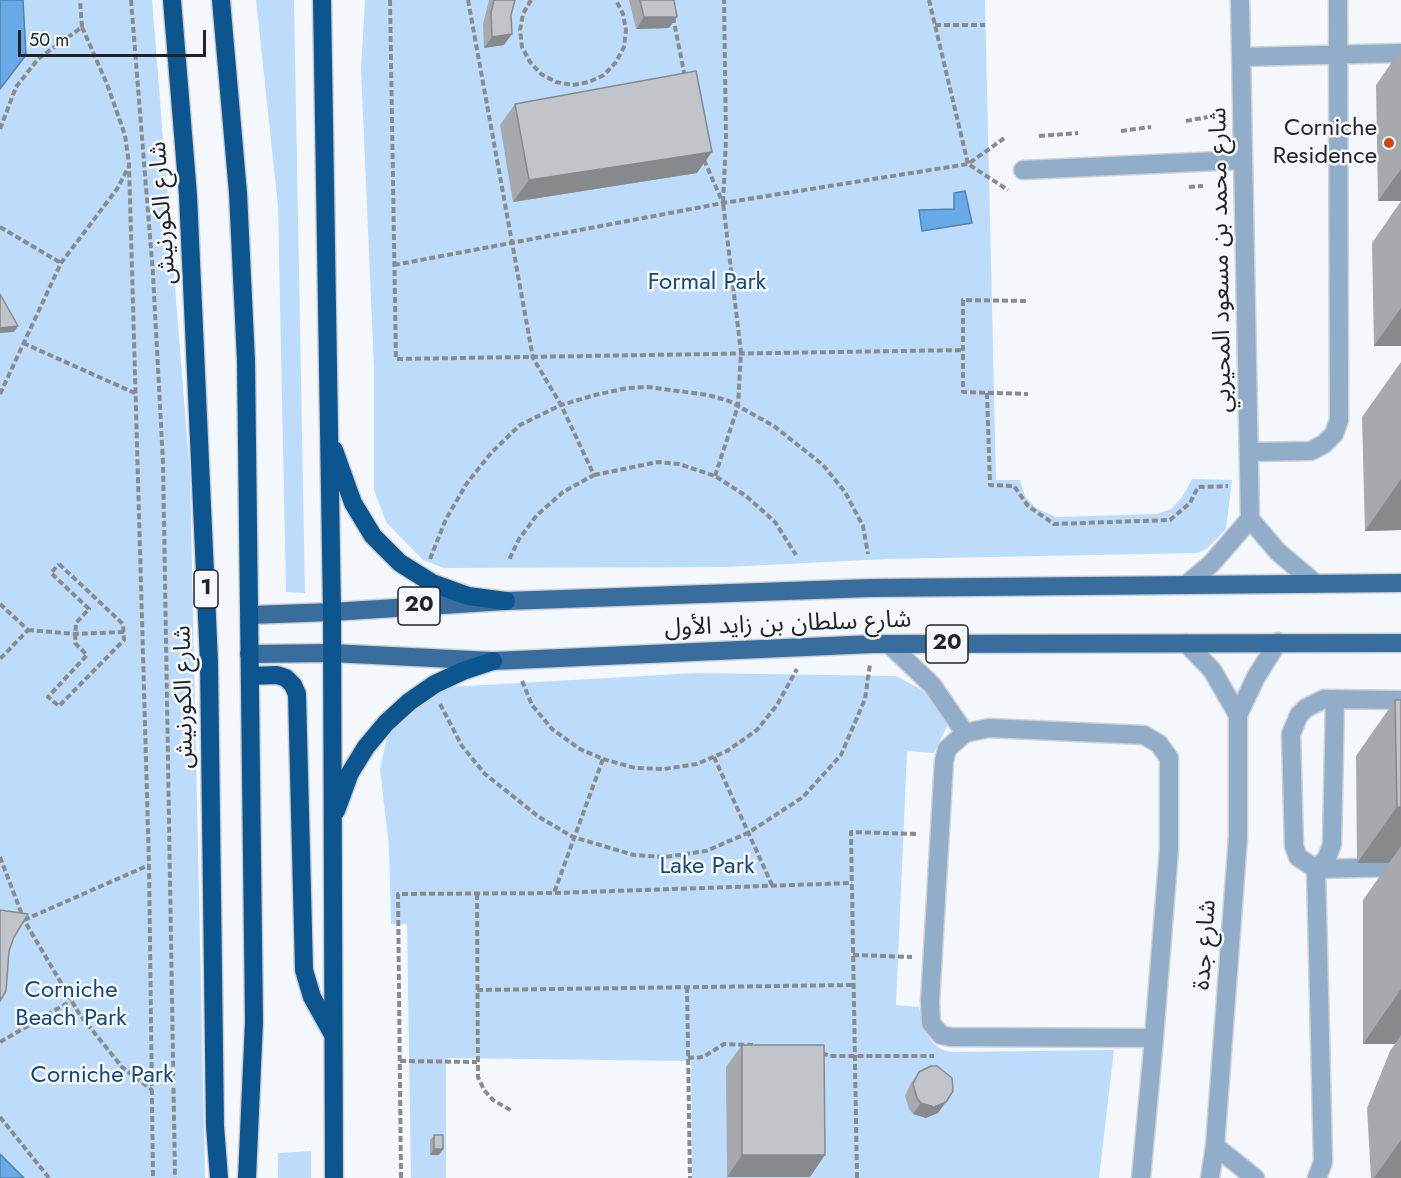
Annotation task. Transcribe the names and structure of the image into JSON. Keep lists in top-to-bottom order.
{
  "streets": {
    "highway": ["شارع الكورنيش", "1"],
    "main road": ["20", "شارع سلطان بن زايد الأول"],
    "street": ["شارع محمد بن مسعود المحيربي", "شارع جدة"]
  },
  "crossings": [
    ["1", "شارع سلطان بن زايد الأول"],
    ["شارع سلطان بن زايد الأول", "شارع جدة"]
  ],
  "parks": [
    "Formal Park",
    "Lake Park",
    "Corniche Beach Park",
    "Corniche Park"
  ],
  "places": ["Corniche Residence"],
  "scale_bar": "50 m"
}
